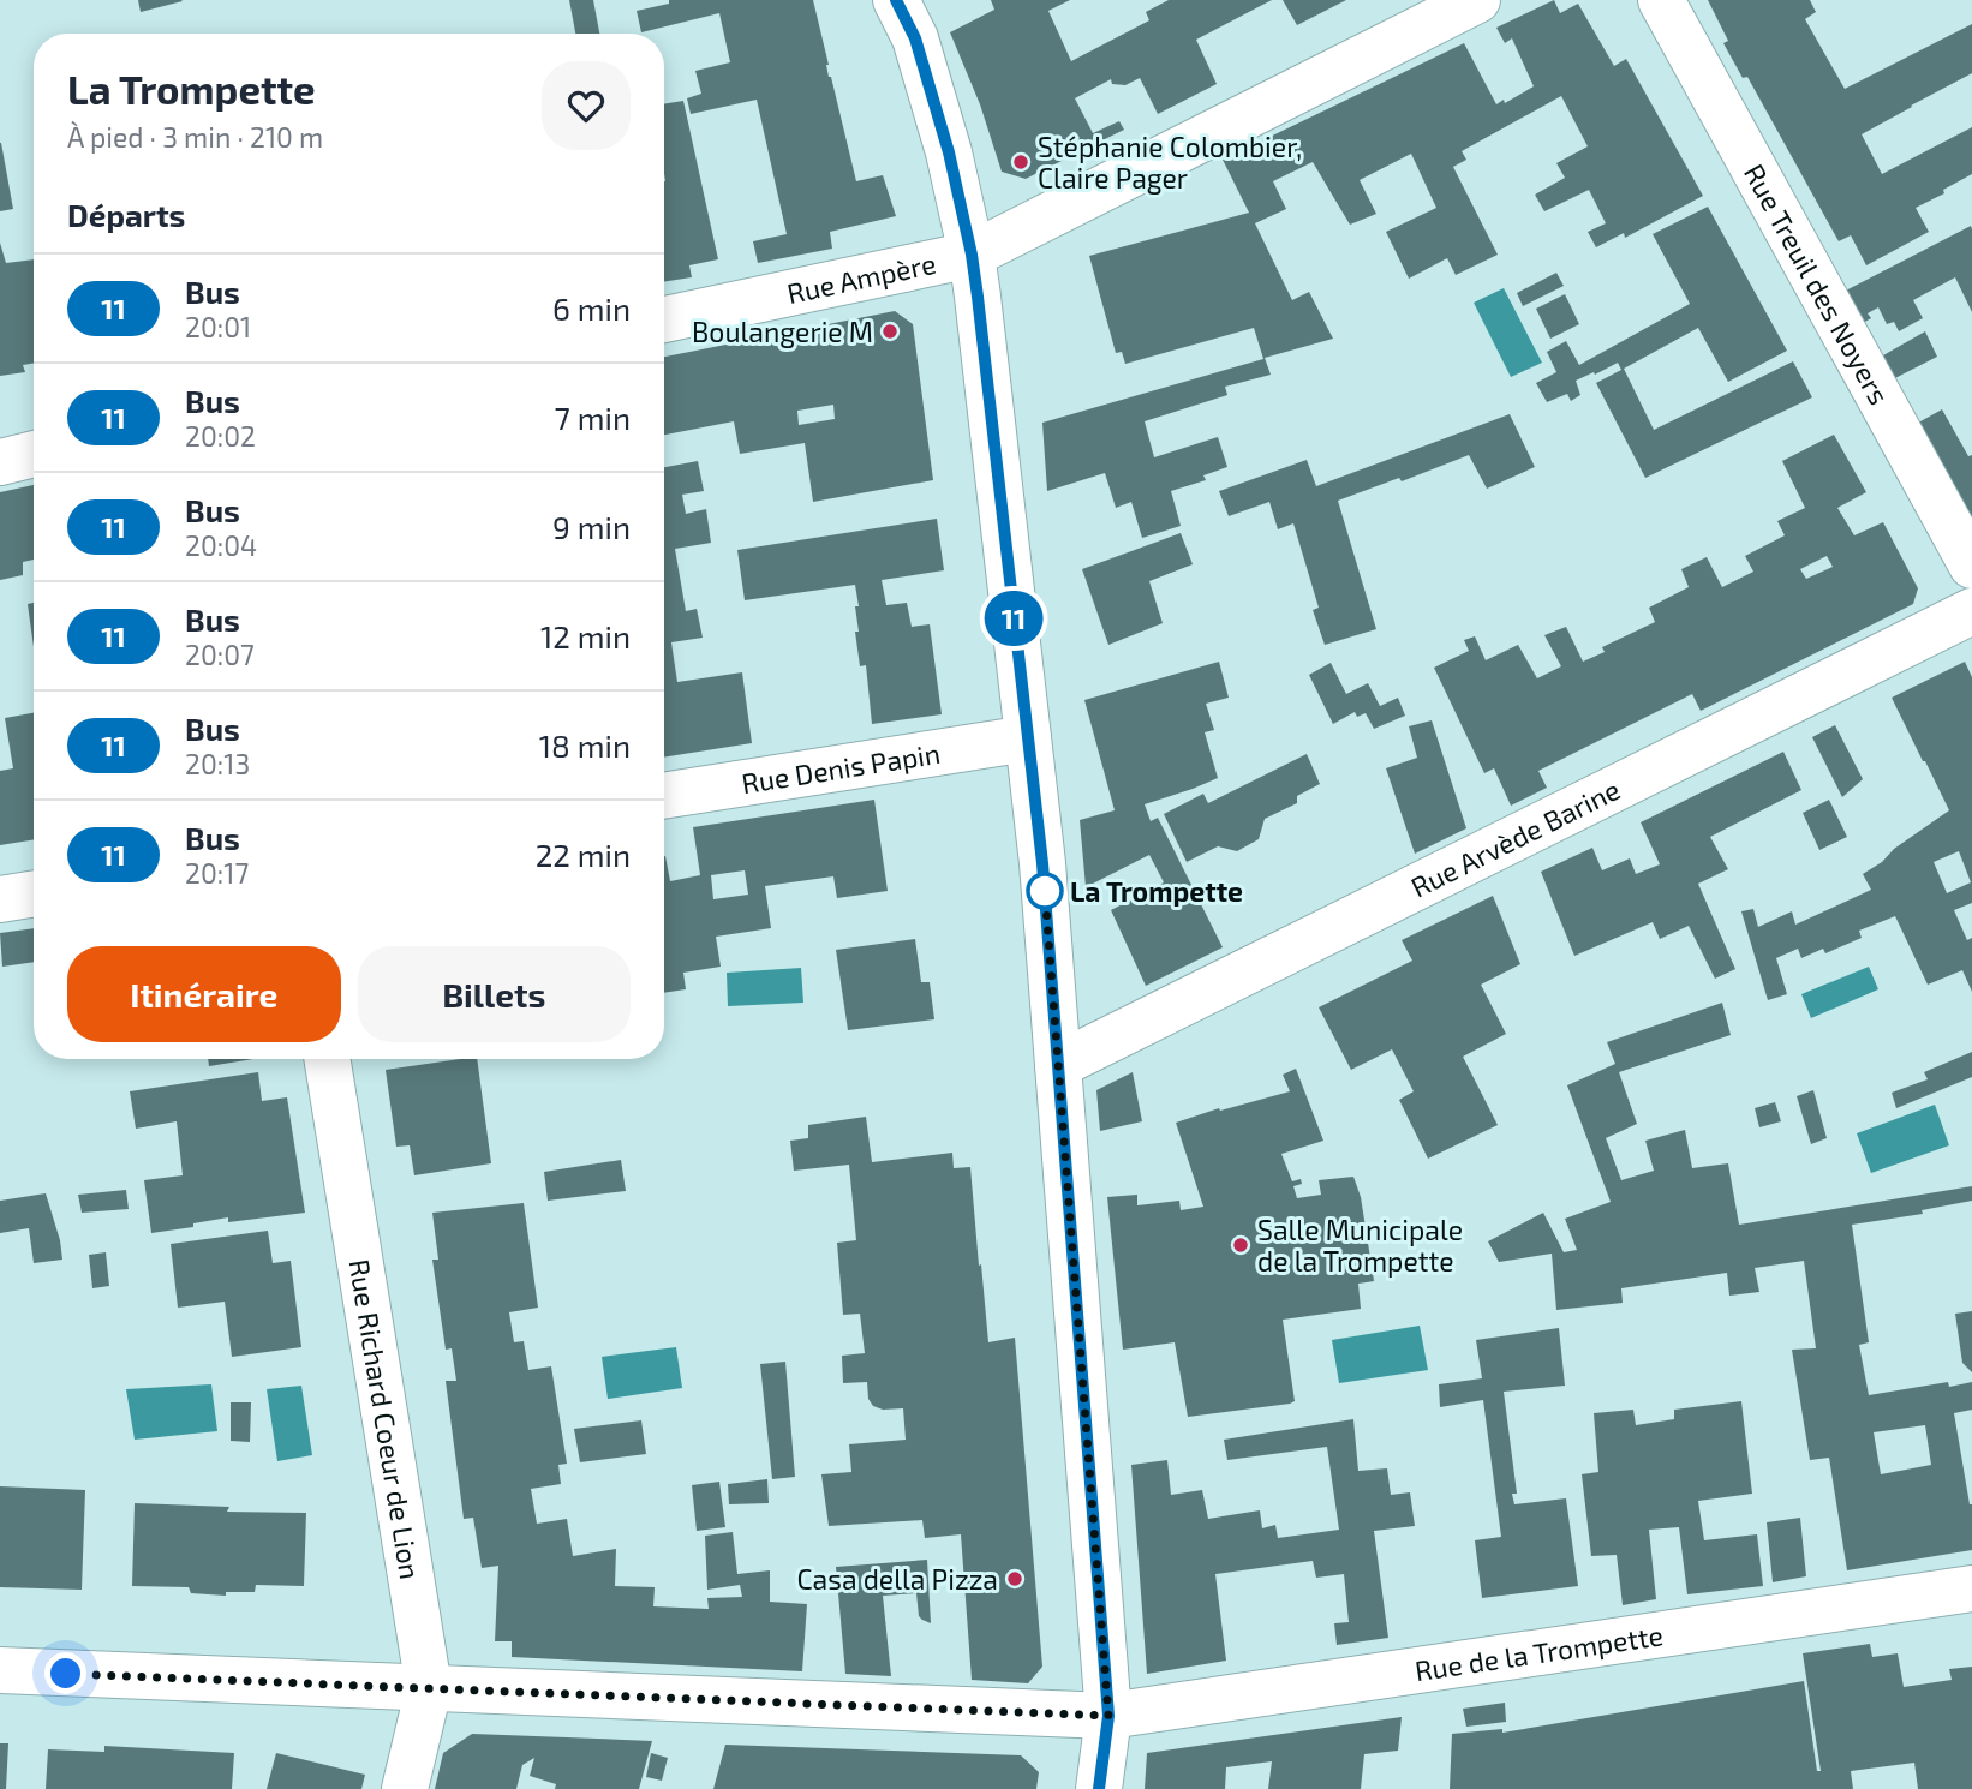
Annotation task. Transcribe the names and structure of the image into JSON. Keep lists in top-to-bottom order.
{
  "streets": {
    "street": [
      "Rue Ampère",
      "Rue Treuil des Noyers",
      "Rue Denis Papin",
      "Rue Arvède Barine",
      "Rue Richard Coeur de Lion",
      "Rue de la Trompette"
    ]
  },
  "crossings": [
    ["Rue Richard Coeur de Lion", "Rue de la Trompette"]
  ],
  "places": [
    "Stéphanie Colombier, Claire Pager",
    "Boulangerie M",
    "La Trompette",
    "Salle Municipale de la Trompette",
    "Casa della Pizza"
  ],
  "lines": ["bus line 11"],
  "page": {
    "on_map": "11",
    "heading": [
      ["La Trompette", "À pied · 3 min · 210 m"],
      "Départs"
    ],
    "list": [
      {
        "mark": "11",
        "name": "Bus",
        "note": "20:01",
        "value": "6 min"
      },
      {
        "mark": "11",
        "name": "Bus",
        "note": "20:02",
        "value": "7 min"
      },
      {
        "mark": "11",
        "name": "Bus",
        "note": "20:04",
        "value": "9 min"
      },
      {
        "mark": "11",
        "name": "Bus",
        "note": "20:07",
        "value": "12 min"
      },
      {
        "mark": "11",
        "name": "Bus",
        "note": "20:13",
        "value": "18 min"
      },
      {
        "mark": "11",
        "name": "Bus",
        "note": "20:17",
        "value": "22 min"
      }
    ],
    "buttons": ["Itinéraire", "Billets"]
  }
}
